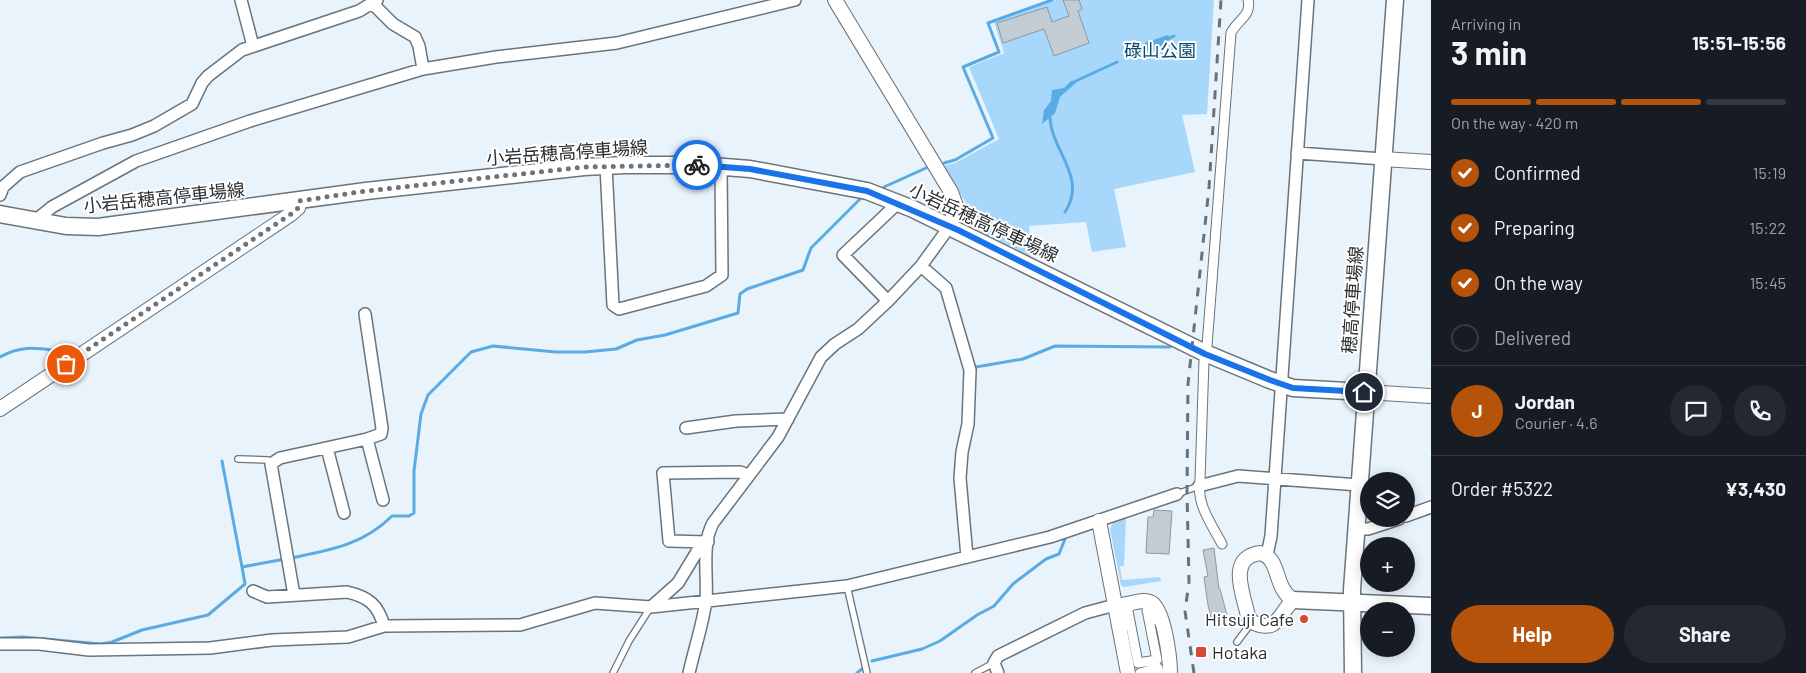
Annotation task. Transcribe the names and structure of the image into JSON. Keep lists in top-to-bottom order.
{
  "streets": {
    "main road": ["小岩岳穂高停車場線", "穂高停車場線"]
  },
  "crossings": [
    ["小岩岳穂高停車場線", "穂高停車場線"]
  ],
  "parks": ["碌山公園"],
  "places": {
    "other": ["Hitsuji Cafe"],
    "transit": ["Hotaka"]
  },
  "page": {
    "heading": ["3 min", "Arriving in", "15:51–15:56"],
    "panel": [
      "Jordan",
      "Courier · 4.6",
      "Order #5322",
      "¥3,430"
    ],
    "bar": "On the way · 420 m",
    "list": [
      ["Confirmed", "15:19"],
      ["Preparing", "15:22"],
      ["On the way", "15:45"],
      "Delivered"
    ],
    "round": "J",
    "map_buttons": ["+", "−"],
    "buttons": ["Help", "Share"]
  }
}
